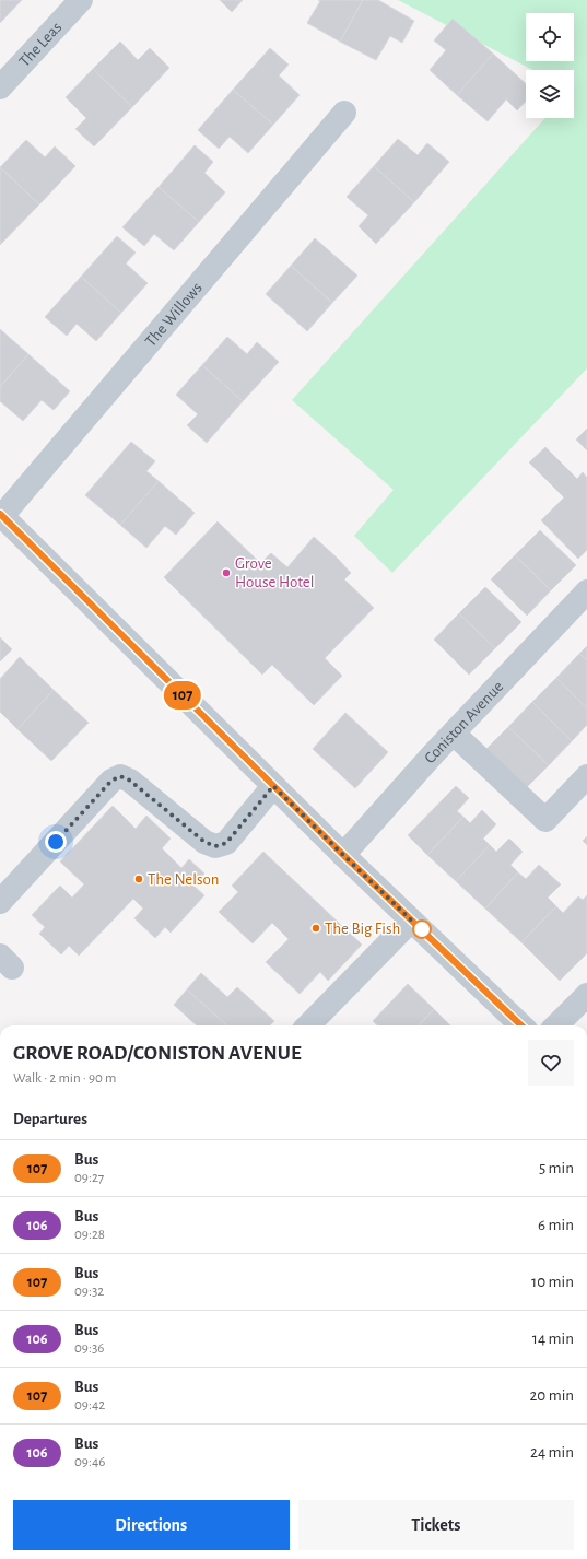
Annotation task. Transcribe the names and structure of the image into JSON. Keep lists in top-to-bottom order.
{
  "streets": {
    "street": ["The Leas", "The Willows", "Coniston Avenue"]
  },
  "places": ["Grove House Hotel", "The Nelson", "The Big Fish"],
  "lines": ["bus line 107"],
  "page": {
    "on_map": "107",
    "heading": [
      ["GROVE ROAD/CONISTON AVENUE", "Walk · 2 min · 90 m"],
      "Departures"
    ],
    "list": [
      {
        "mark": "107",
        "name": "Bus",
        "note": "09:27",
        "value": "5 min"
      },
      {
        "mark": "106",
        "name": "Bus",
        "note": "09:28",
        "value": "6 min"
      },
      {
        "mark": "107",
        "name": "Bus",
        "note": "09:32",
        "value": "10 min"
      },
      {
        "mark": "106",
        "name": "Bus",
        "note": "09:36",
        "value": "14 min"
      },
      {
        "mark": "107",
        "name": "Bus",
        "note": "09:42",
        "value": "20 min"
      },
      {
        "mark": "106",
        "name": "Bus",
        "note": "09:46",
        "value": "24 min"
      }
    ],
    "buttons": ["Directions", "Tickets"]
  }
}
